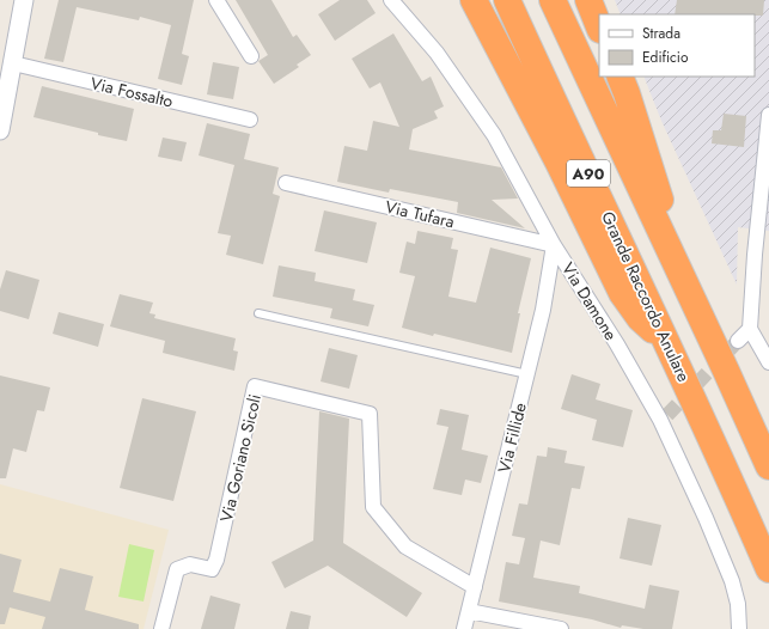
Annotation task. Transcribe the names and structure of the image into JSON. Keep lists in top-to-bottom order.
{
  "streets": {
    "highway": ["A90", "Grande Raccordo Anulare"],
    "street": [
      "Via Fossalto",
      "Via Tufara",
      "Via Damone",
      "Via Fillide",
      "Via Goriano Sicoli"
    ]
  },
  "crossings": [
    ["Via Tufara", "Via Damone"],
    ["Via Tufara", "Via Fillide"],
    ["Via Damone", "Via Fillide"],
    ["Via Fillide", "Via Goriano Sicoli"]
  ],
  "legend": ["Strada", "Edificio"]
}
